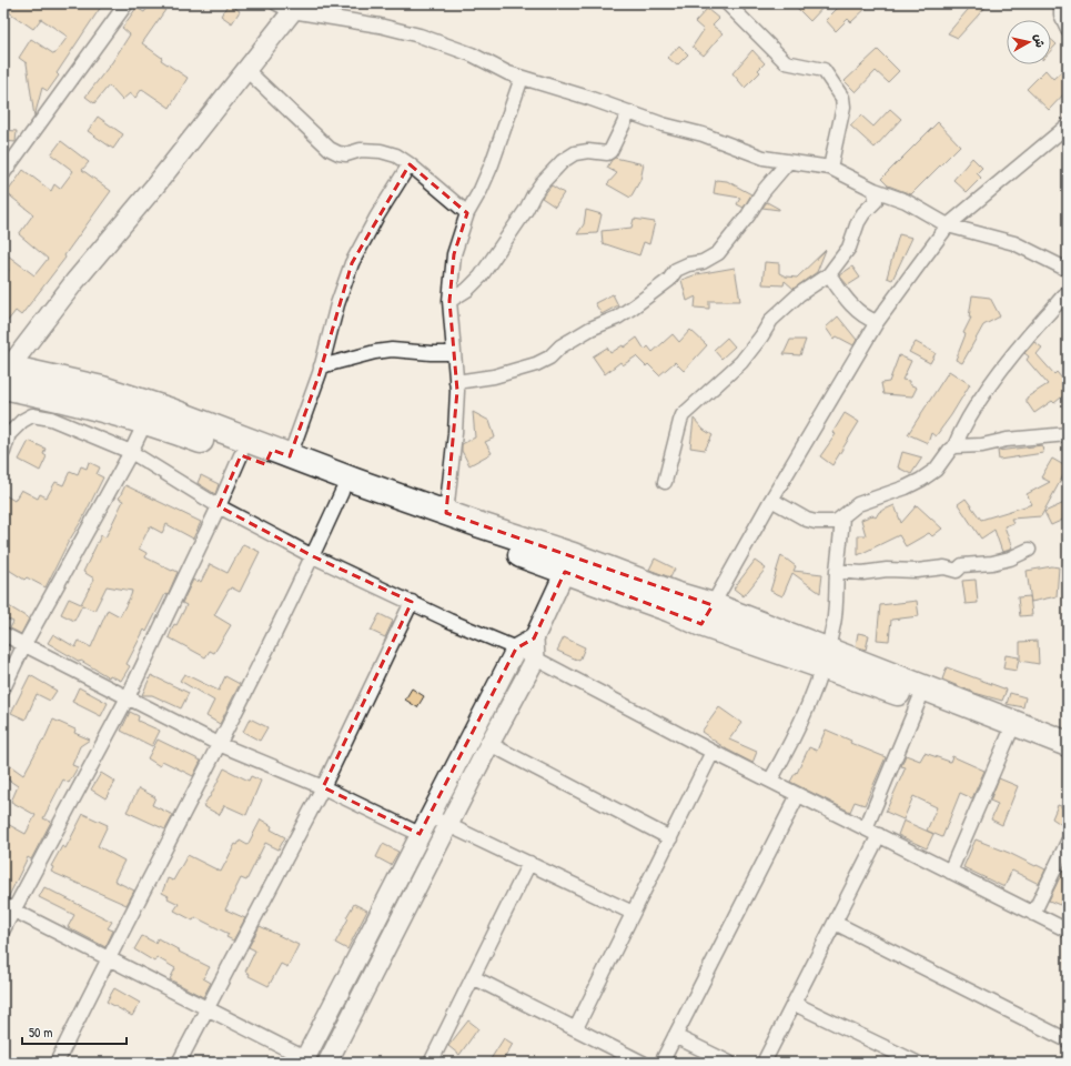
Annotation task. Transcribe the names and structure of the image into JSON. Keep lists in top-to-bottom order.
{
  "scale_bar": "50 m",
  "north": "right"
}
